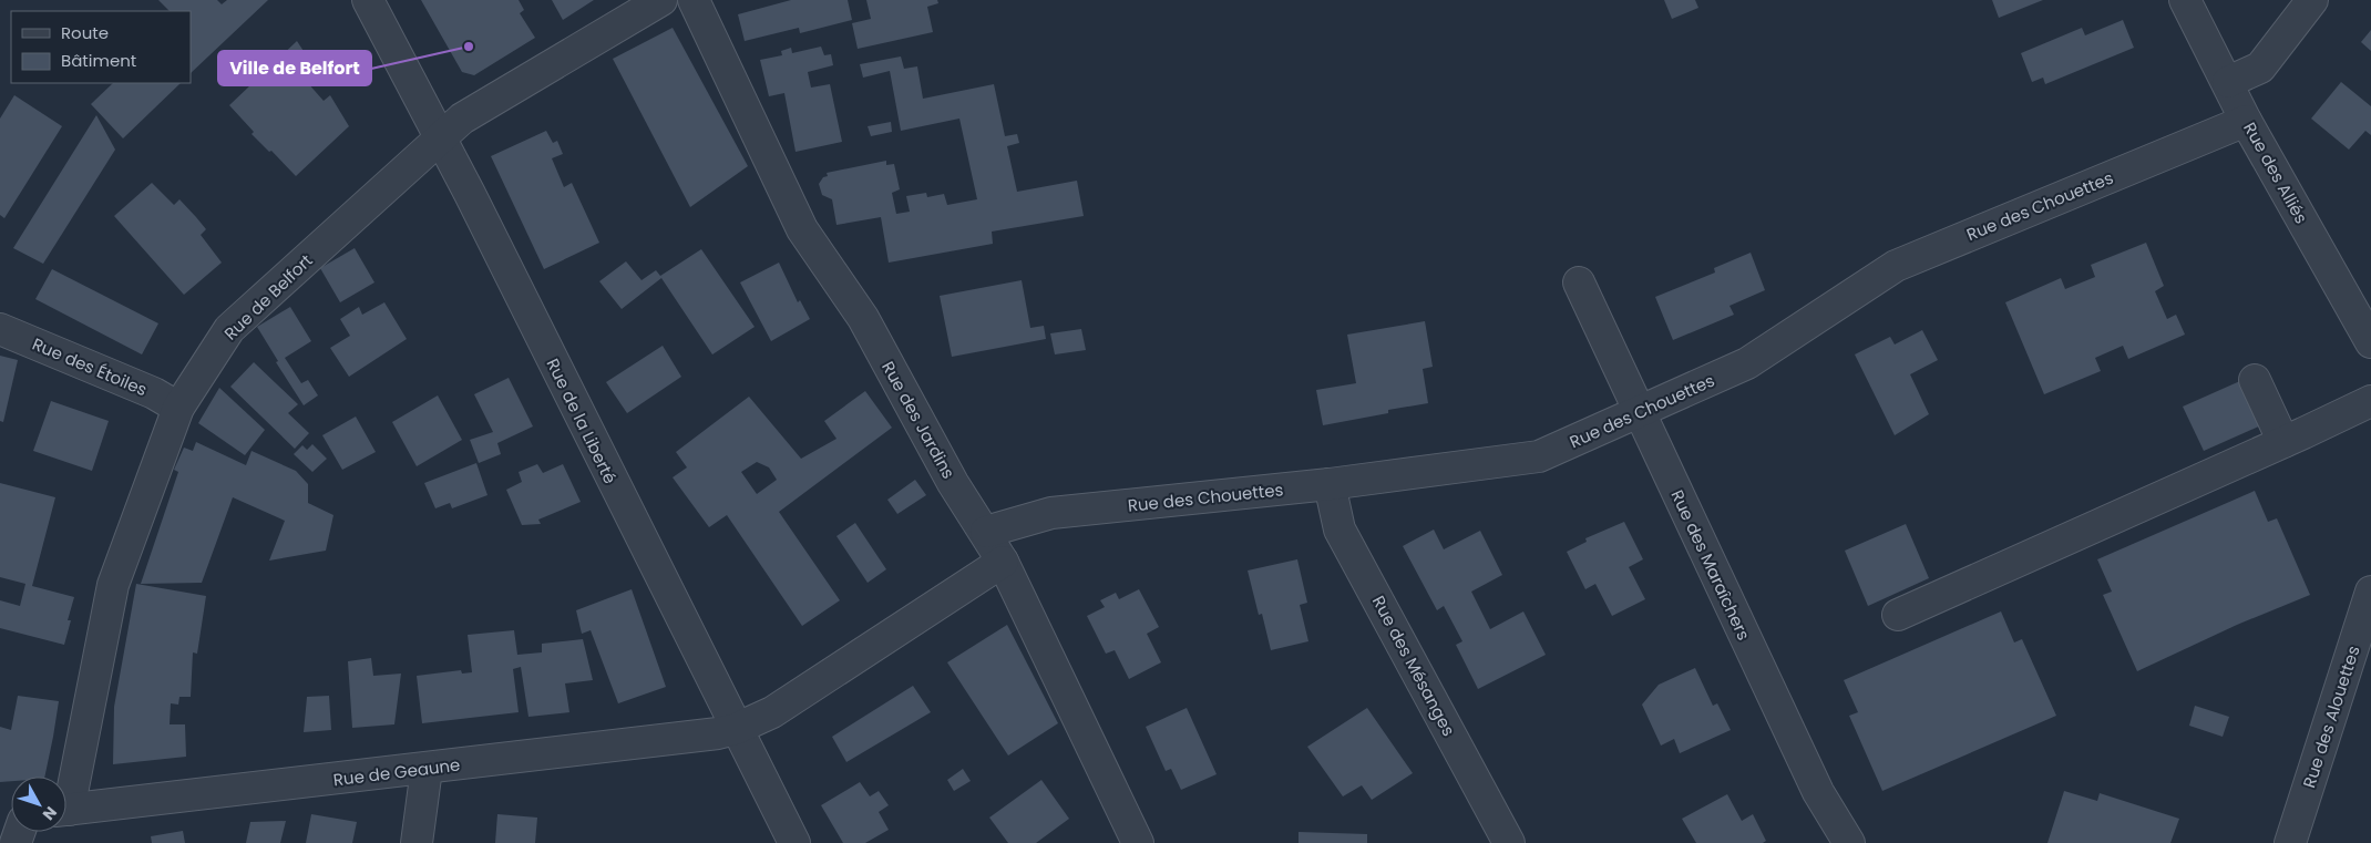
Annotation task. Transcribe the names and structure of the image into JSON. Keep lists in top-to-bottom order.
{
  "streets": {
    "street": [
      "Rue des Alliés",
      "Rue des Chouettes",
      "Rue de Belfort",
      "Rue des Étoiles",
      "Rue des Jardins",
      "Rue de la Liberté",
      "Rue des Maraîchers",
      "Rue des Mésanges",
      "Rue des Alouettes",
      "Rue de Geaune"
    ]
  },
  "crossings": [
    ["Rue des Alliés", "Rue des Chouettes"],
    ["Rue des Chouettes", "Rue des Jardins"],
    ["Rue des Chouettes", "Rue des Maraîchers"],
    ["Rue des Chouettes", "Rue des Mésanges"],
    ["Rue de Belfort", "Rue des Étoiles"],
    ["Rue de Belfort", "Rue de la Liberté"],
    ["Rue des Jardins", "Rue de Geaune"],
    ["Rue de la Liberté", "Rue de Geaune"]
  ],
  "places": ["Ville de Belfort"],
  "legend": ["Route", "Bâtiment"],
  "north": "bottom right"
}
